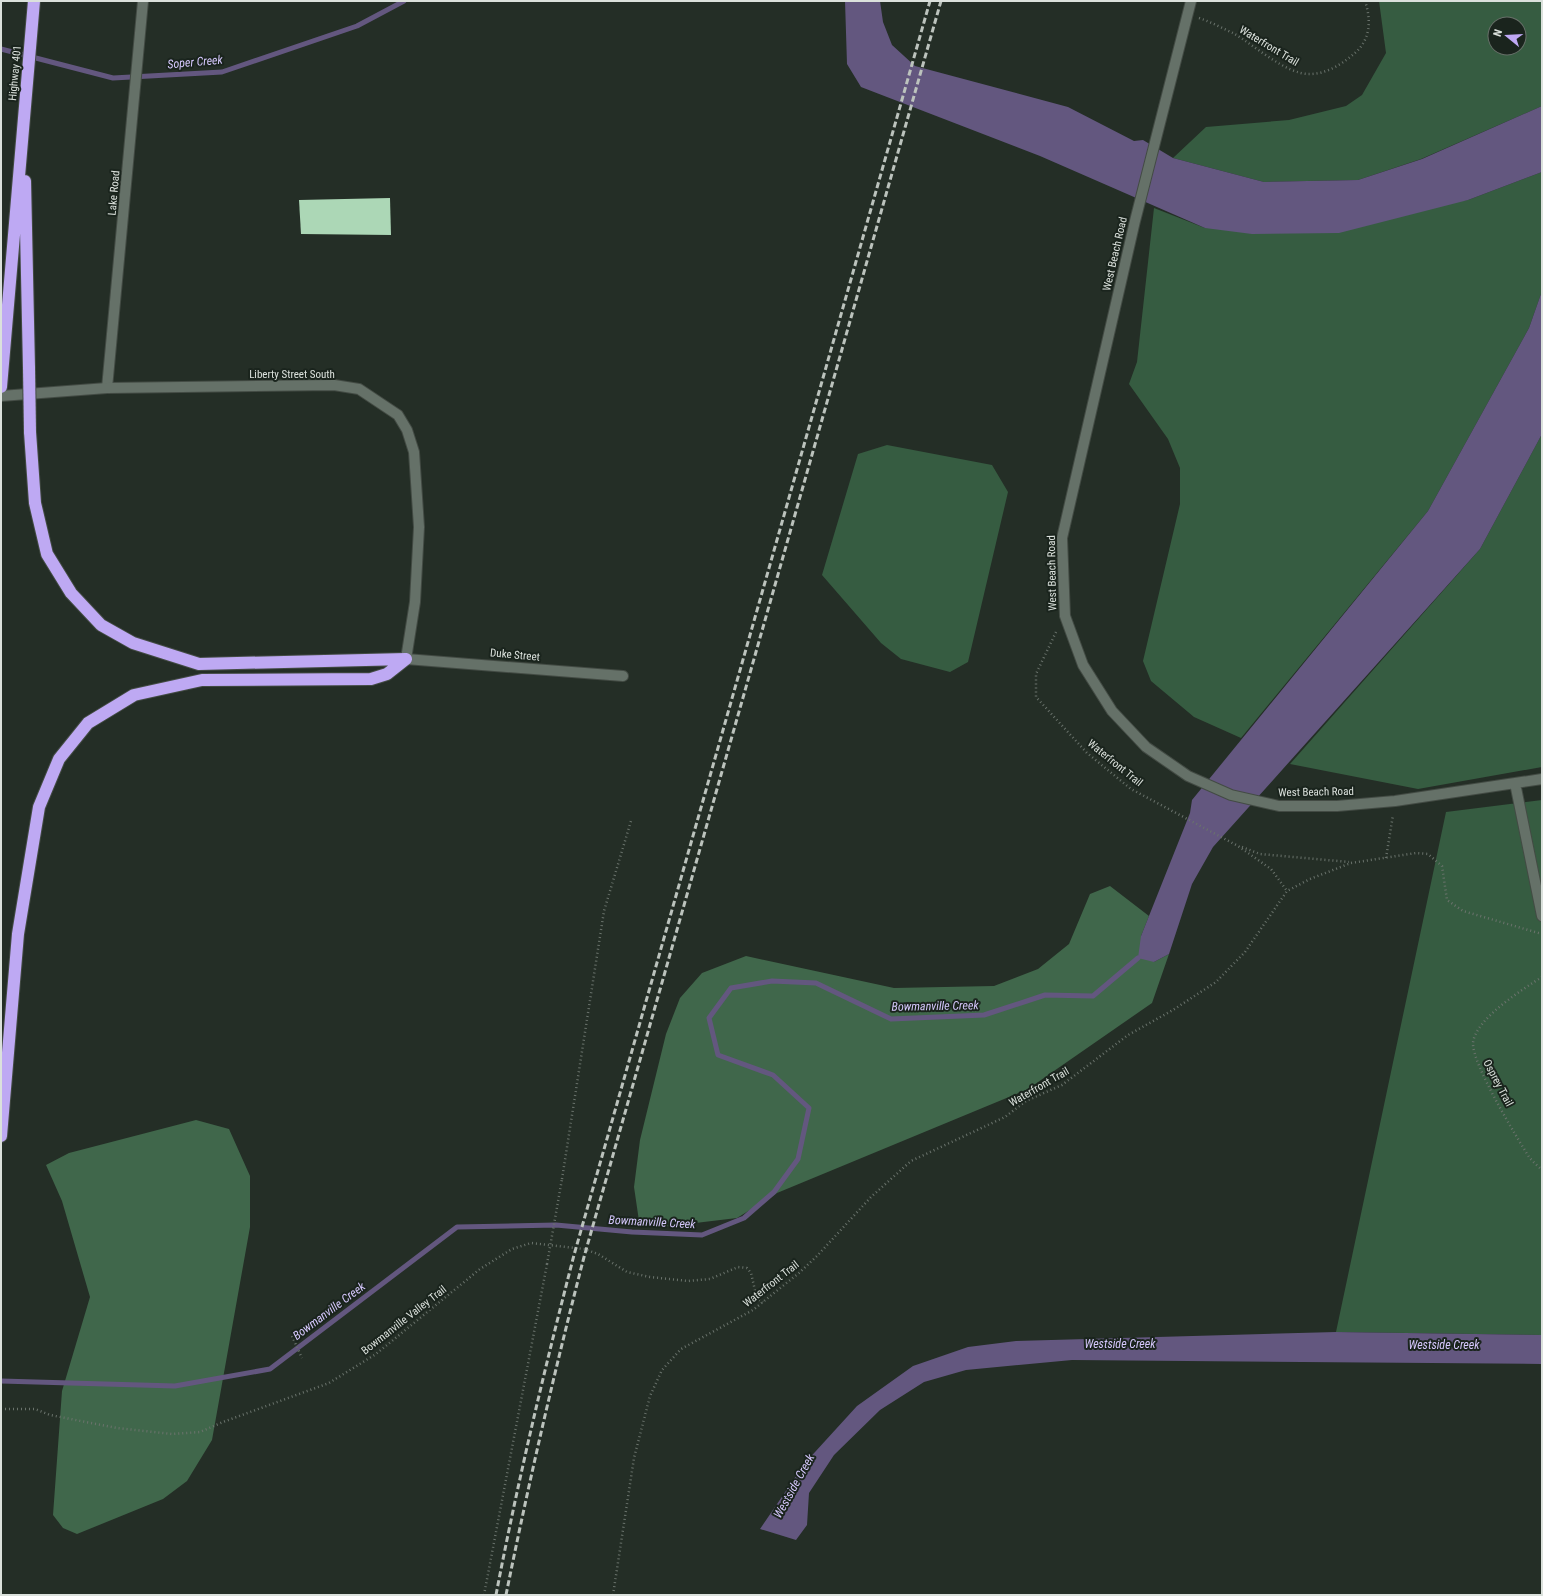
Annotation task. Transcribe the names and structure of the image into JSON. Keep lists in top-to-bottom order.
{
  "streets": {
    "highway": ["Highway 401"],
    "street": [
      "Lake Road",
      "West Beach Road",
      "Liberty Street South",
      "Duke Street"
    ],
    "path": ["Waterfront Trail", "Osprey Trail", "Bowmanville Valley Trail"]
  },
  "crossings": [
    ["Waterfront Trail", "West Beach Road"],
    ["Waterfront Trail", "Bowmanville Valley Trail"],
    ["Lake Road", "Liberty Street South"],
    ["Liberty Street South", "Duke Street"]
  ],
  "water": ["Soper Creek", "Bowmanville Creek", "Westside Creek"],
  "north": "left"
}
